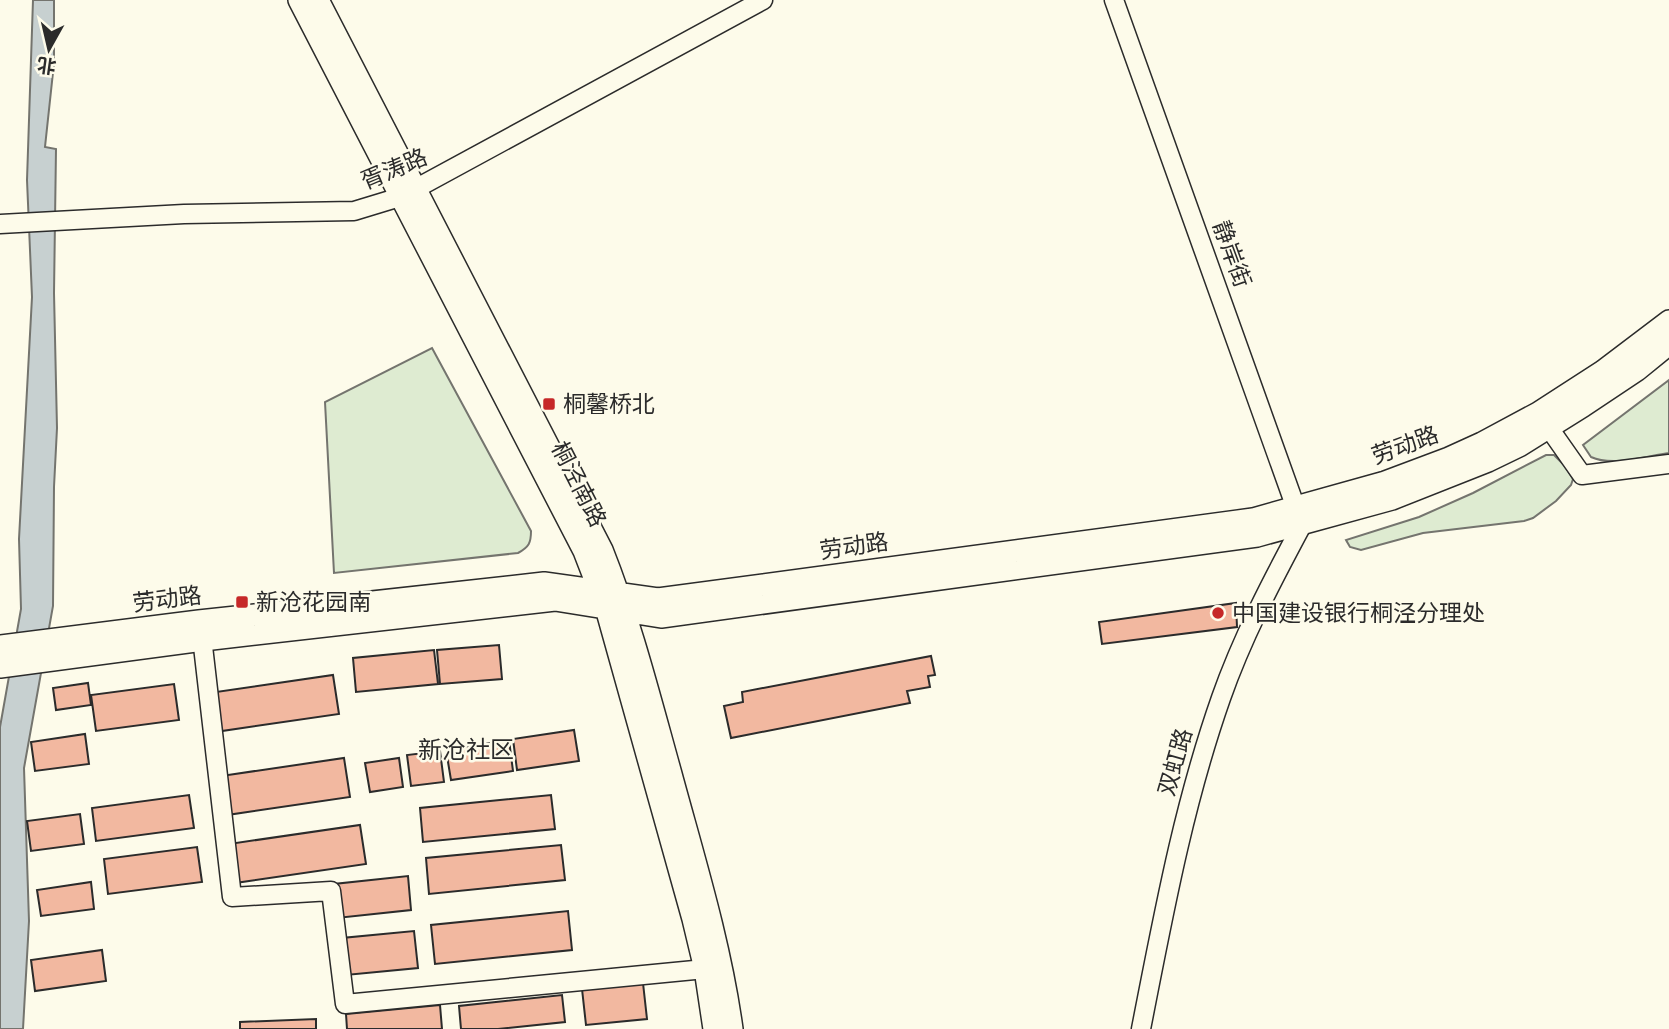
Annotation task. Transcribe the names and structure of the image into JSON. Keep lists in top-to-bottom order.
{
  "streets": {
    "main road": ["劳动路", "桐泾南路"],
    "street": ["胥涛路", "静岸街", "双虹路"]
  },
  "crossings": [
    ["胥涛路", "桐泾南路"],
    ["静岸街", "劳动路"],
    ["静岸街", "双虹路"],
    ["劳动路", "桐泾南路"],
    ["劳动路", "双虹路"]
  ],
  "districts": ["新沧社区"],
  "places": {
    "transit": ["桐馨桥北", "新沧花园南"],
    "other": ["中国建设银行桐泾分理处"]
  },
  "north": "bottom"
}
